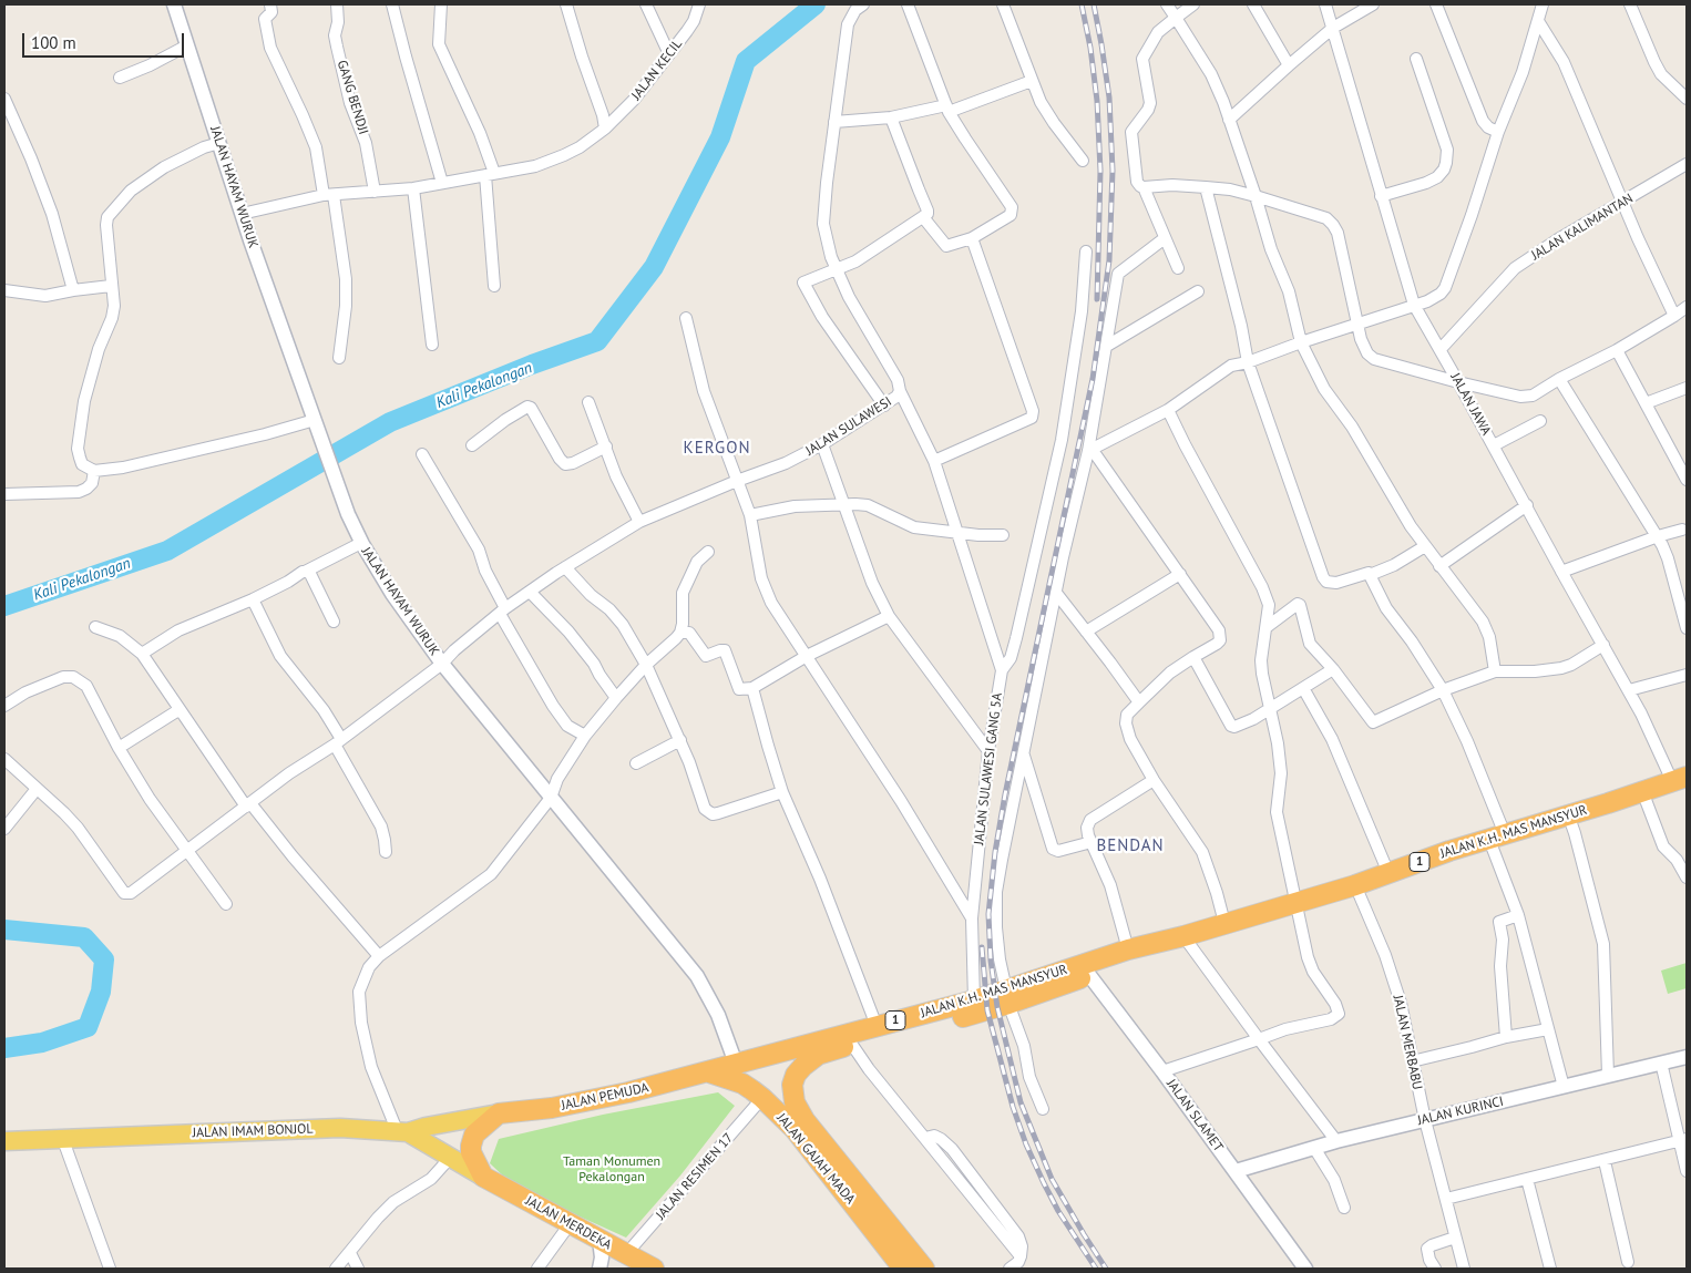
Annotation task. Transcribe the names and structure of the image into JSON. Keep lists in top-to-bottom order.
{
  "streets": {
    "highway": [
      "JALAN K.H. MAS MANSYUR",
      "1",
      "JALAN PEMUDA",
      "JALAN GAJAH MADA",
      "JALAN MERDEKA"
    ],
    "main road": ["JALAN IMAM BONJOL"],
    "street": [
      "JALAN KECIL",
      "GANG BENDJI",
      "JALAN HAYAM WURUK",
      "JALAN KALIMANTAN",
      "JALAN JAWA",
      "JALAN SULAWESI",
      "JALAN SULAWESI GANG 5A",
      "JALAN MERBABU",
      "JALAN KURINCI",
      "JALAN SLAMET",
      "JALAN RESIMEN 17"
    ]
  },
  "crossings": [
    ["JALAN KECIL", "GANG BENDJI"],
    ["JALAN KECIL", "JALAN HAYAM WURUK"],
    ["JALAN HAYAM WURUK", "JALAN SULAWESI"],
    ["JALAN HAYAM WURUK", "JALAN K.H. MAS MANSYUR"],
    ["JALAN KALIMANTAN", "JALAN JAWA"],
    ["JALAN JAWA", "JALAN K.H. MAS MANSYUR"],
    ["JALAN SULAWESI", "JALAN SULAWESI GANG 5A"],
    ["JALAN SULAWESI GANG 5A", "JALAN K.H. MAS MANSYUR"],
    ["JALAN K.H. MAS MANSYUR", "1"],
    ["JALAN K.H. MAS MANSYUR", "JALAN MERBABU"],
    ["JALAN K.H. MAS MANSYUR", "JALAN PEMUDA"],
    ["JALAN K.H. MAS MANSYUR", "JALAN SLAMET"],
    ["JALAN K.H. MAS MANSYUR", "JALAN GAJAH MADA"],
    ["1", "JALAN GAJAH MADA"],
    ["JALAN MERBABU", "JALAN KURINCI"],
    ["JALAN PEMUDA", "JALAN IMAM BONJOL"],
    ["JALAN PEMUDA", "JALAN GAJAH MADA"],
    ["JALAN KURINCI", "JALAN SLAMET"],
    ["JALAN GAJAH MADA", "JALAN RESIMEN 17"],
    ["JALAN RESIMEN 17", "JALAN MERDEKA"]
  ],
  "districts": ["KERGON", "BENDAN"],
  "water": ["Kali Pekalongan"],
  "parks": ["Taman Monumen Pekalongan"],
  "scale_bar": "100 m"
}
